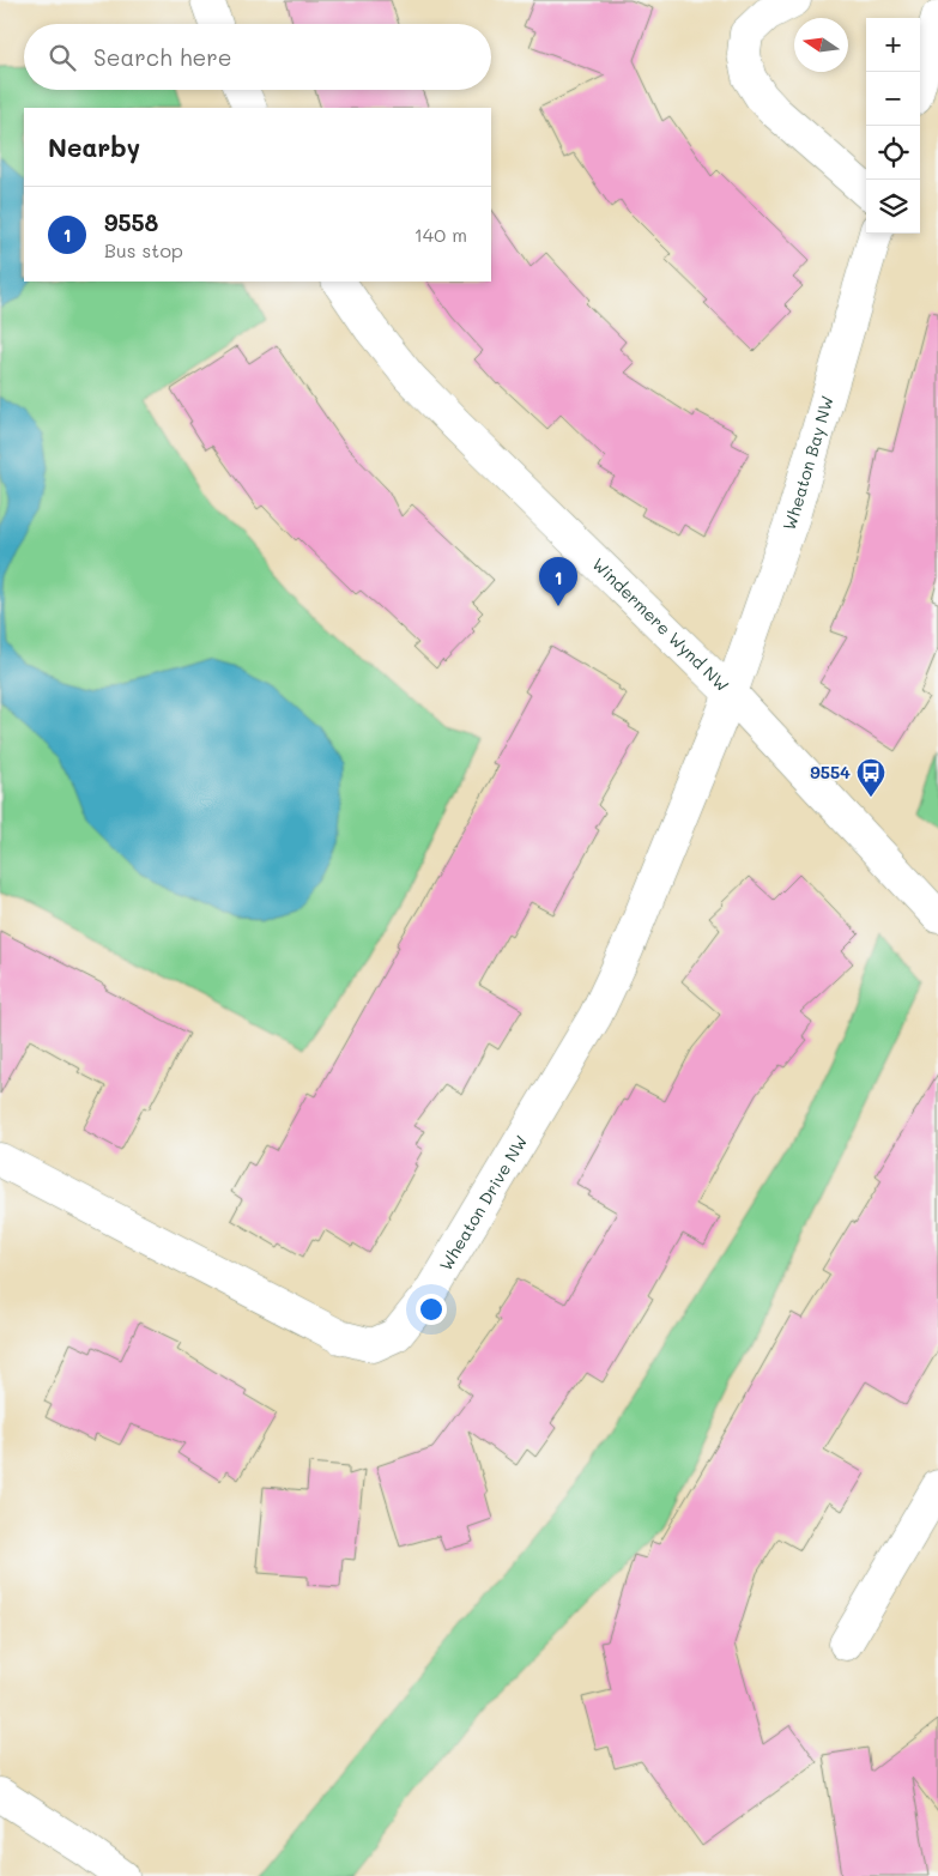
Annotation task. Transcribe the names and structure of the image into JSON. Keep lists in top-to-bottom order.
{
  "streets": {
    "street": ["Wheaton Bay NW", "Windermere Wynd NW", "Wheaton Drive NW"]
  },
  "crossings": [
    ["Wheaton Bay NW", "Windermere Wynd NW"],
    ["Wheaton Bay NW", "Wheaton Drive NW"],
    ["Windermere Wynd NW", "Wheaton Drive NW"]
  ],
  "places": {
    "bus stop": ["9554"]
  },
  "north": "left",
  "page": {
    "map_buttons": ["+", "−"],
    "search": "Search here",
    "heading": "Nearby",
    "list": [
      {
        "mark": "1",
        "name": "9558",
        "note": "Bus stop",
        "value": "140 m"
      }
    ],
    "pins": "1"
  }
}
